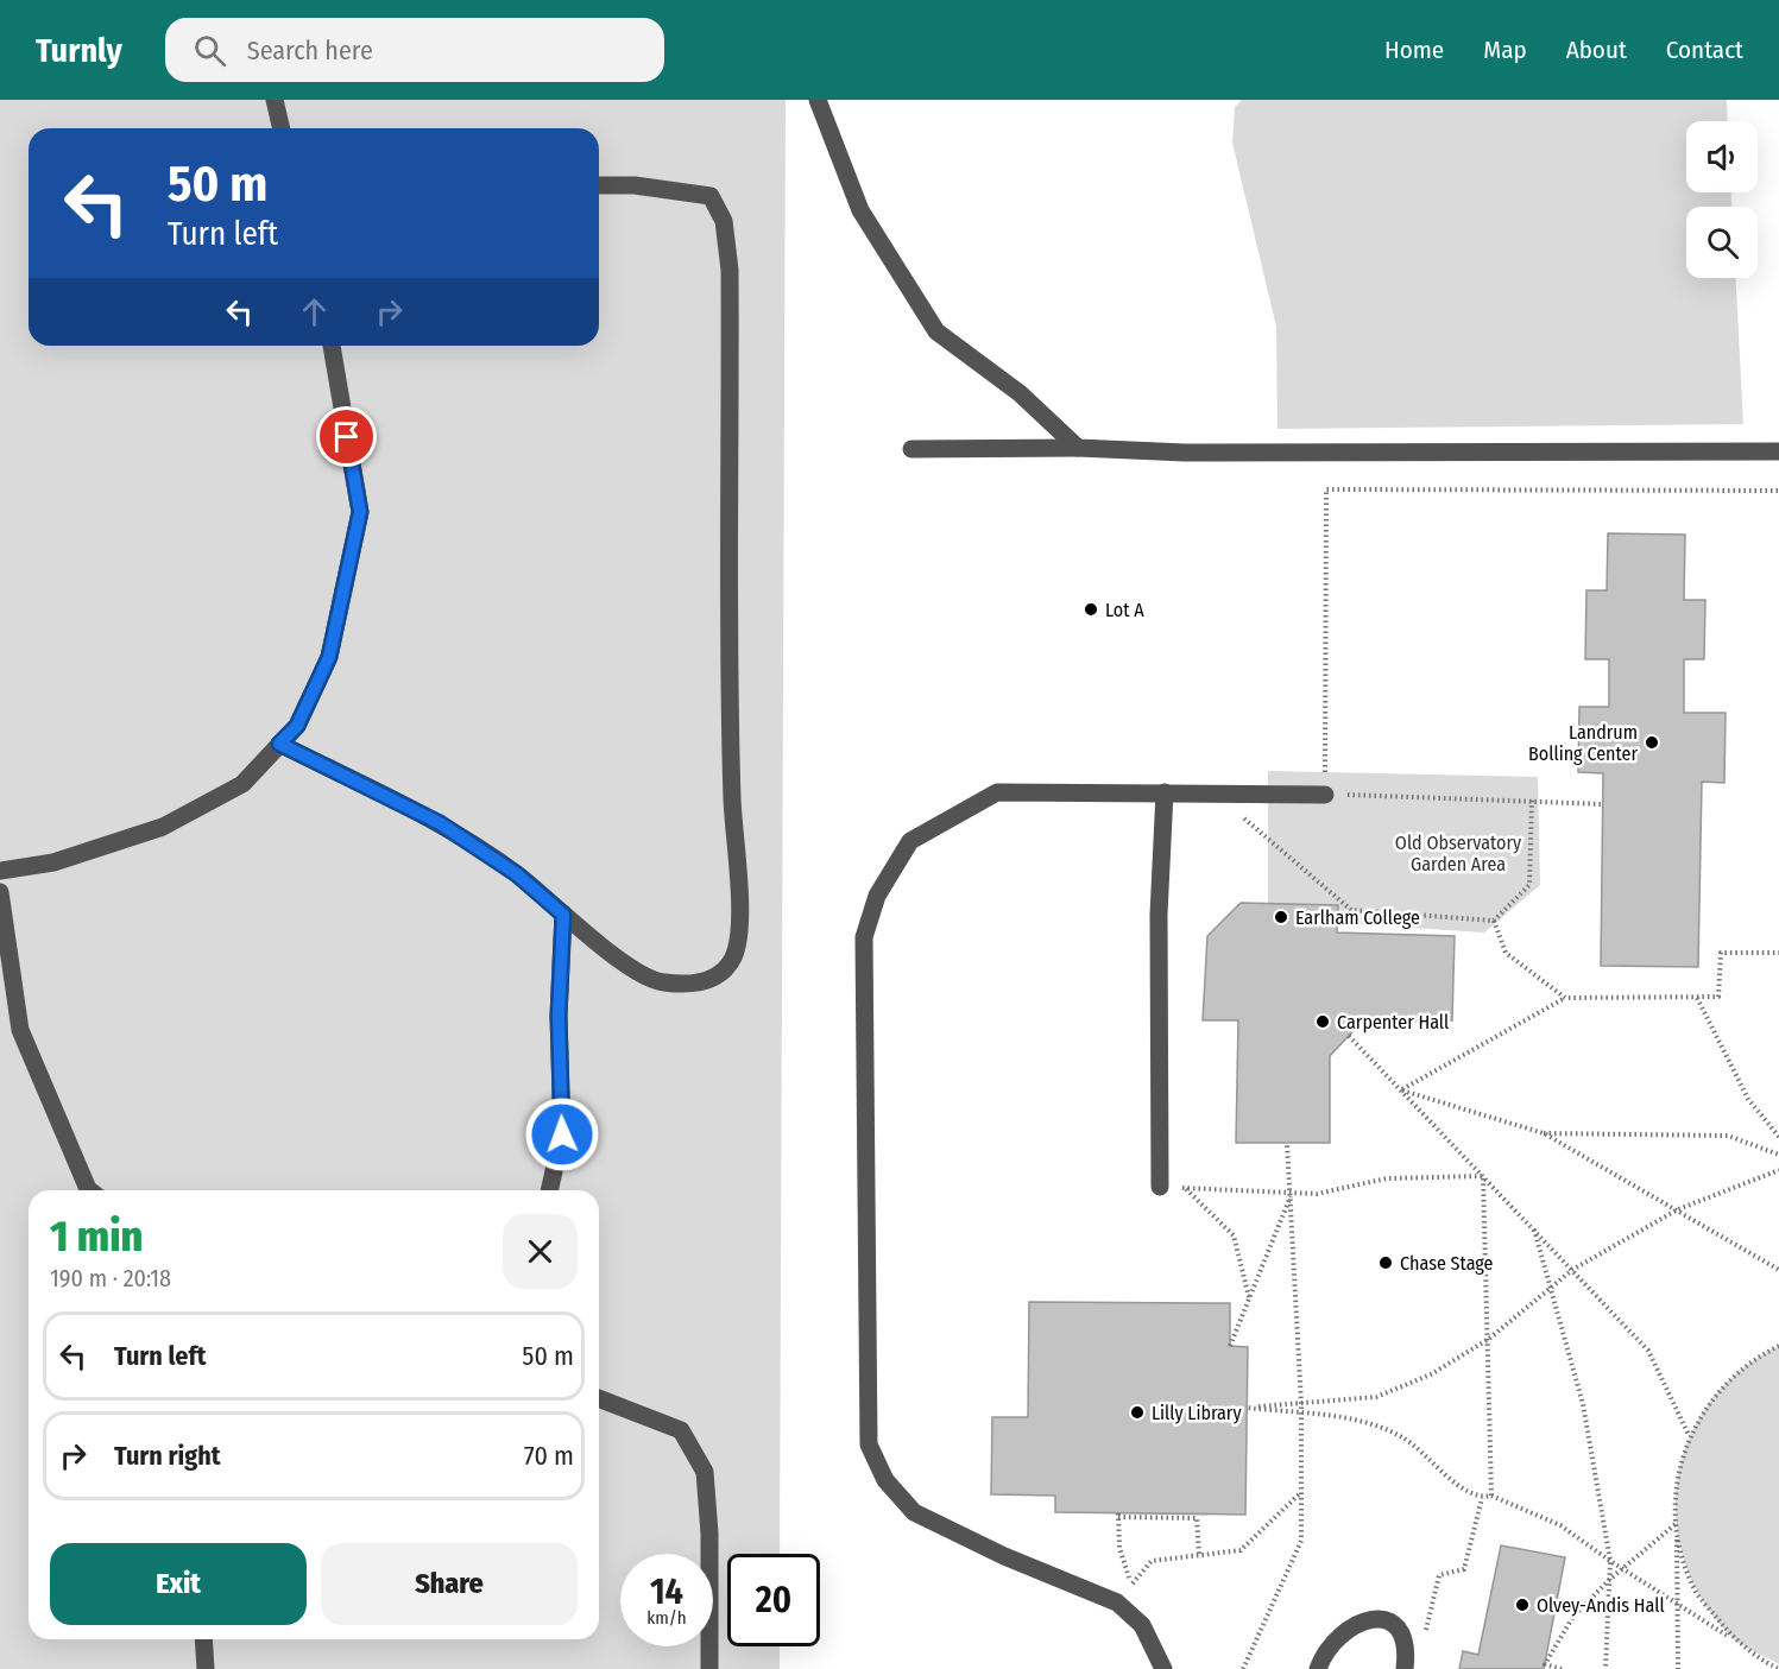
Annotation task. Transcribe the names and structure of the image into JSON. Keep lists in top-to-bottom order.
{
  "parks": ["Old Observatory Garden Area"],
  "places": [
    "Lot A",
    "Landrum Bolling Center",
    "Earlham College",
    "Carpenter Hall",
    "Chase Stage",
    "Lilly Library",
    "Olvey-Andis Hall"
  ],
  "page": {
    "header": "Turnly",
    "search": "Search here",
    "nav": [
      "Home",
      "Map",
      "About",
      "Contact"
    ],
    "turn": ["50 m", "Turn left"],
    "heading": ["1 min", "190 m · 20:18"],
    "list": [
      {
        "name": "Turn left",
        "value": "50 m"
      },
      {
        "name": "Turn right",
        "value": "70 m"
      }
    ],
    "buttons": ["Exit", "Share"],
    "speed": "14 km/h",
    "limit": "20"
  }
}
